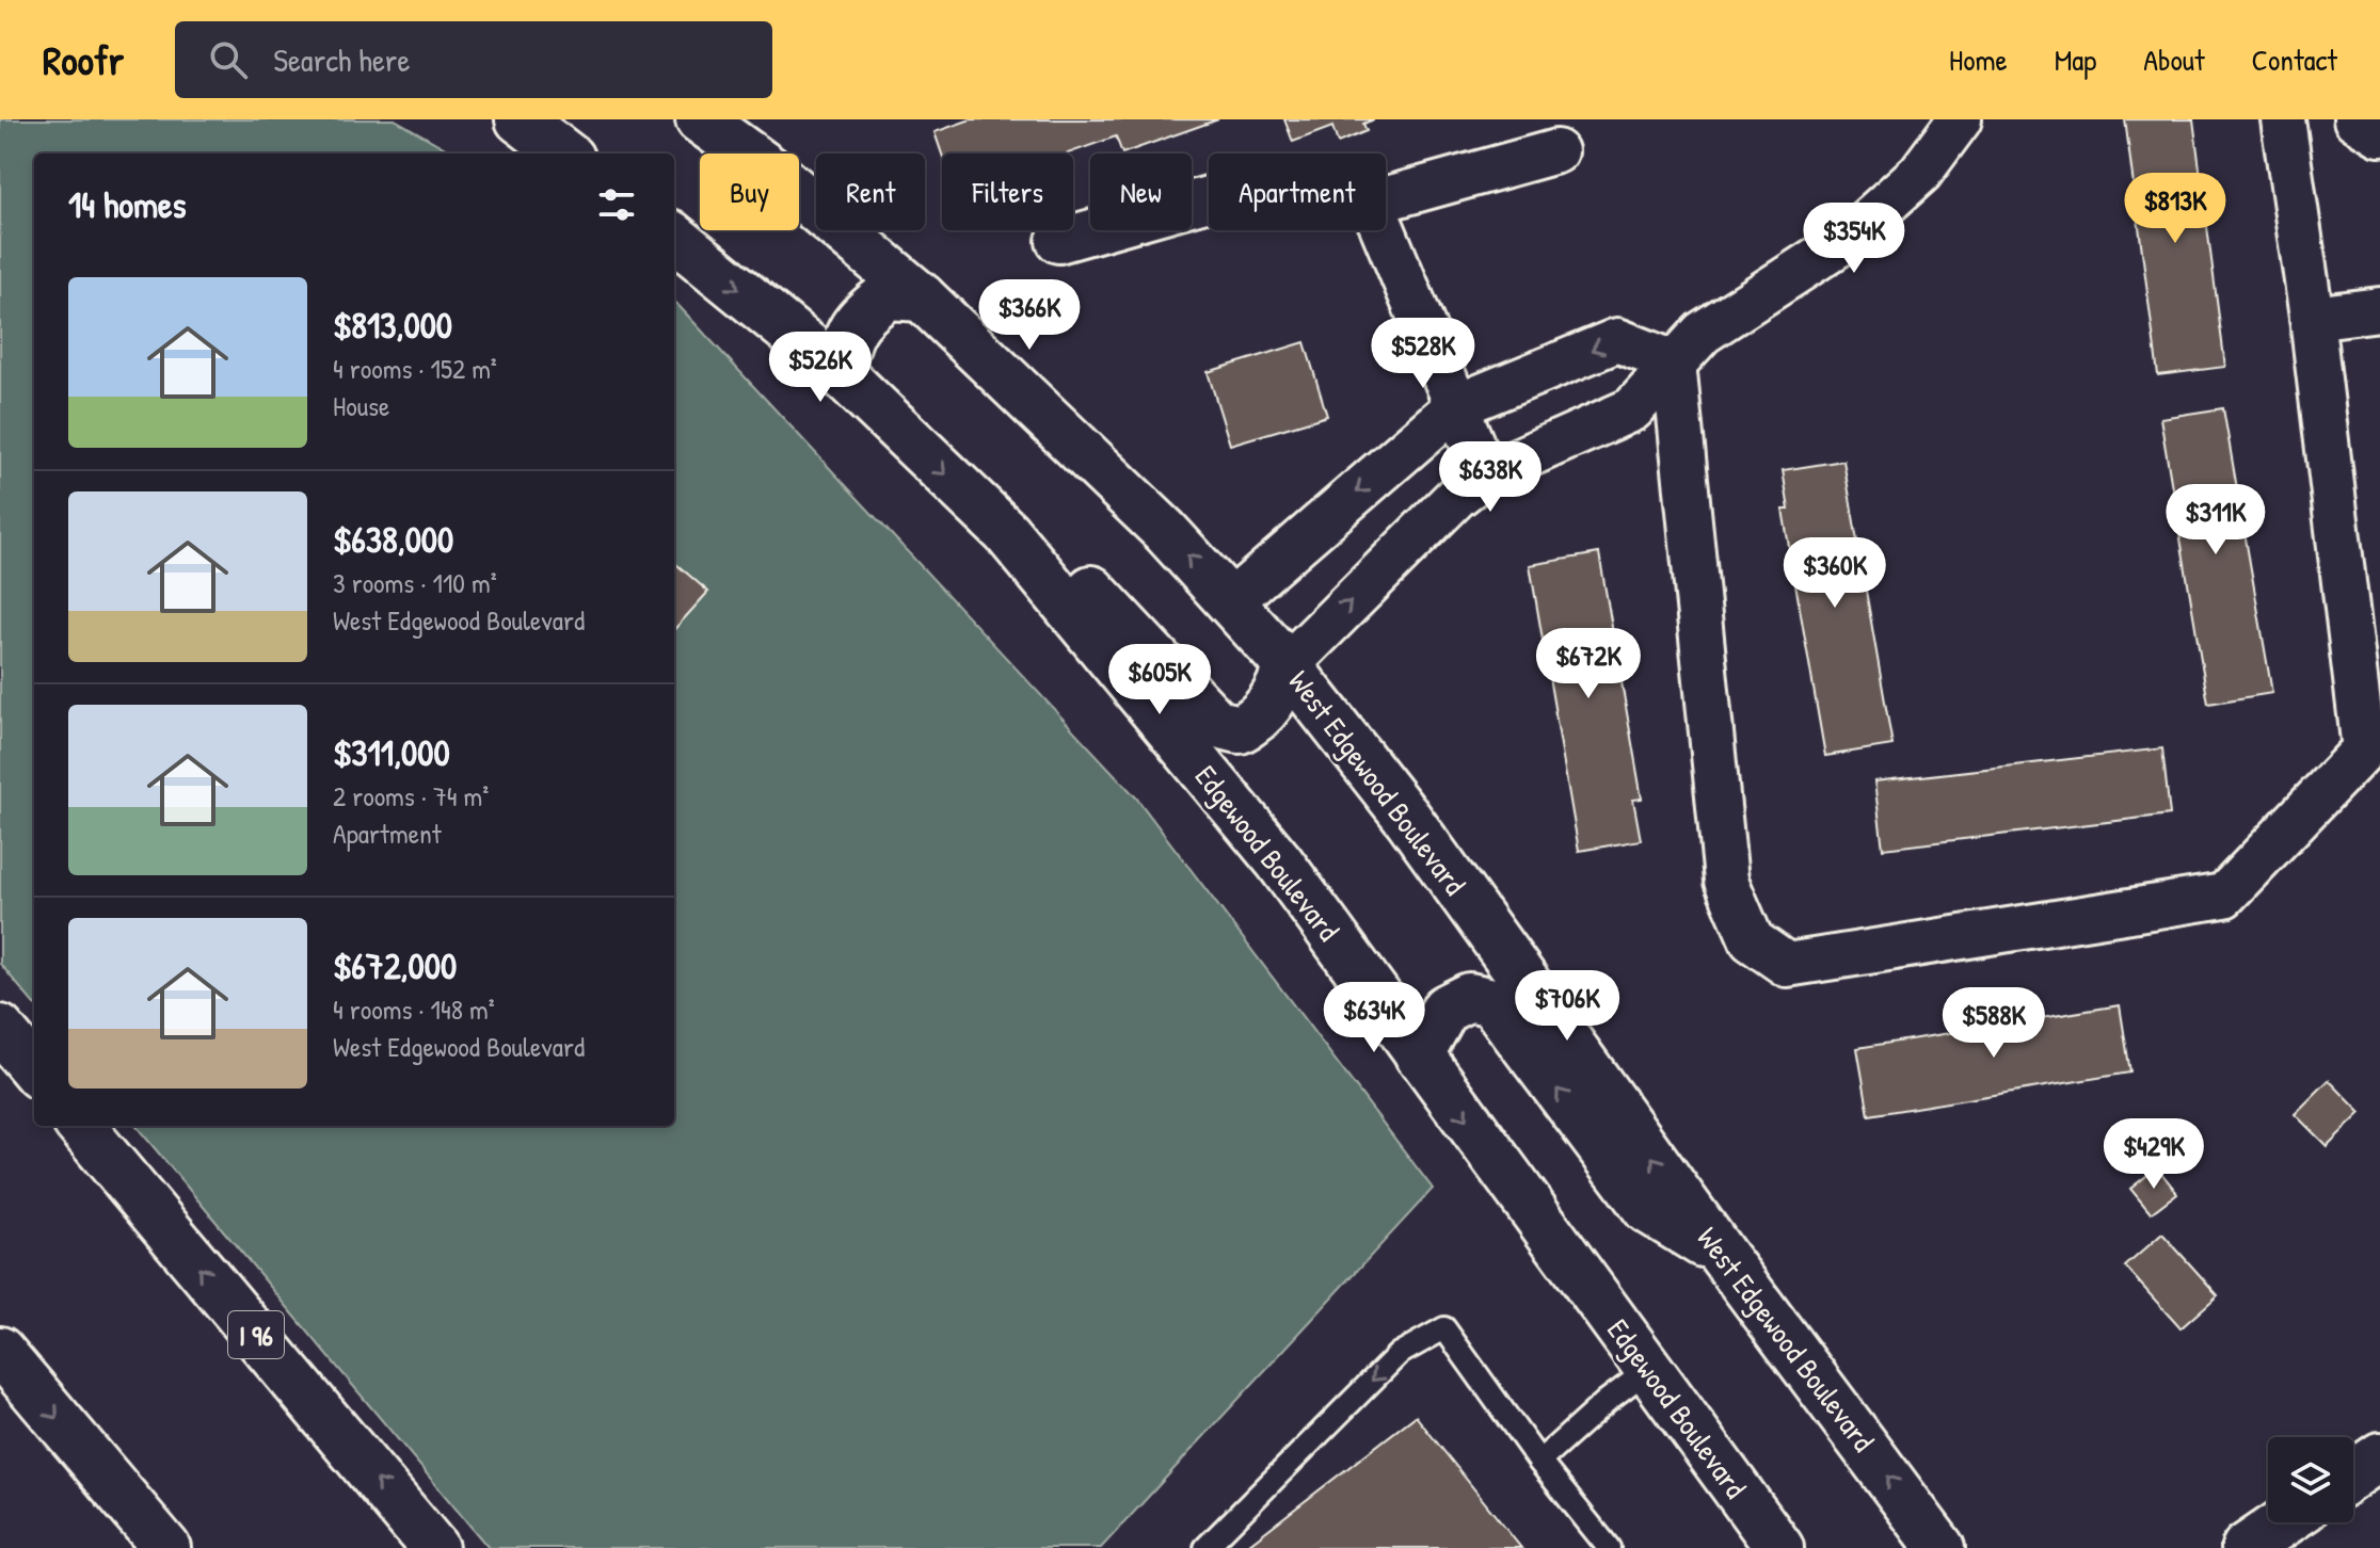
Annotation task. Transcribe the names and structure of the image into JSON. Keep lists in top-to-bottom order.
{
  "streets": {
    "main road": ["West Edgewood Boulevard", "Edgewood Boulevard", "I 96"]
  },
  "one_way": ["West Edgewood Boulevard", "Edgewood Boulevard"],
  "page": {
    "header": "Roofr",
    "search": "Search here",
    "nav": [
      "Home",
      "Map",
      "About",
      "Contact"
    ],
    "chip": [
      "Buy",
      "Rent",
      "Filters",
      "New",
      "Apartment"
    ],
    "heading": "14 homes",
    "price": [
      "$813K",
      "$354K",
      "$366K",
      "$528K",
      "$526K",
      "$638K",
      "$311K",
      "$360K",
      "$672K",
      "$605K",
      "$706K",
      "$634K",
      "$588K",
      "$429K"
    ],
    "list": [
      {
        "name": "$813,000",
        "note": "4 rooms · 152 m² · House"
      },
      {
        "name": "$638,000",
        "note": "3 rooms · 110 m² · West Edgewood Boulevard"
      },
      {
        "name": "$311,000",
        "note": "2 rooms · 74 m² · Apartment"
      },
      {
        "name": "$672,000",
        "note": "4 rooms · 148 m² · West Edgewood Boulevard"
      }
    ]
  }
}
